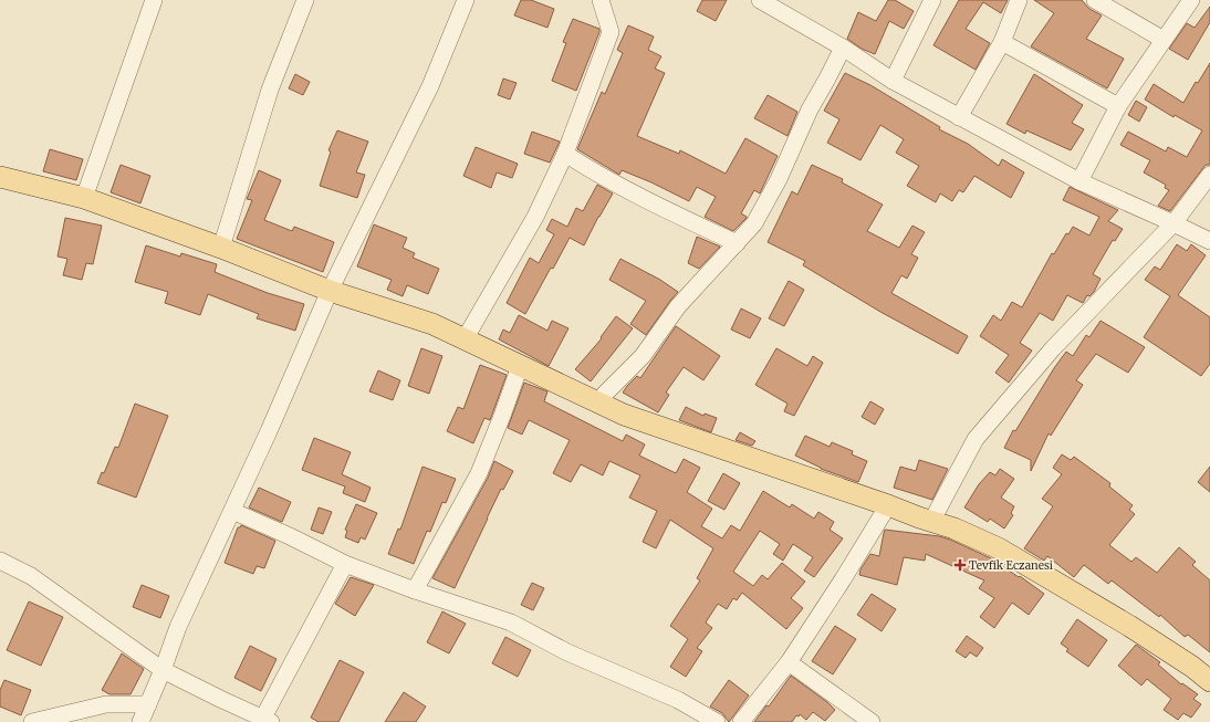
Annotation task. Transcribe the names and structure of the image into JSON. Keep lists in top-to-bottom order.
{
  "places": {
    "health": ["Tevfik Eczanesi"]
  }
}
